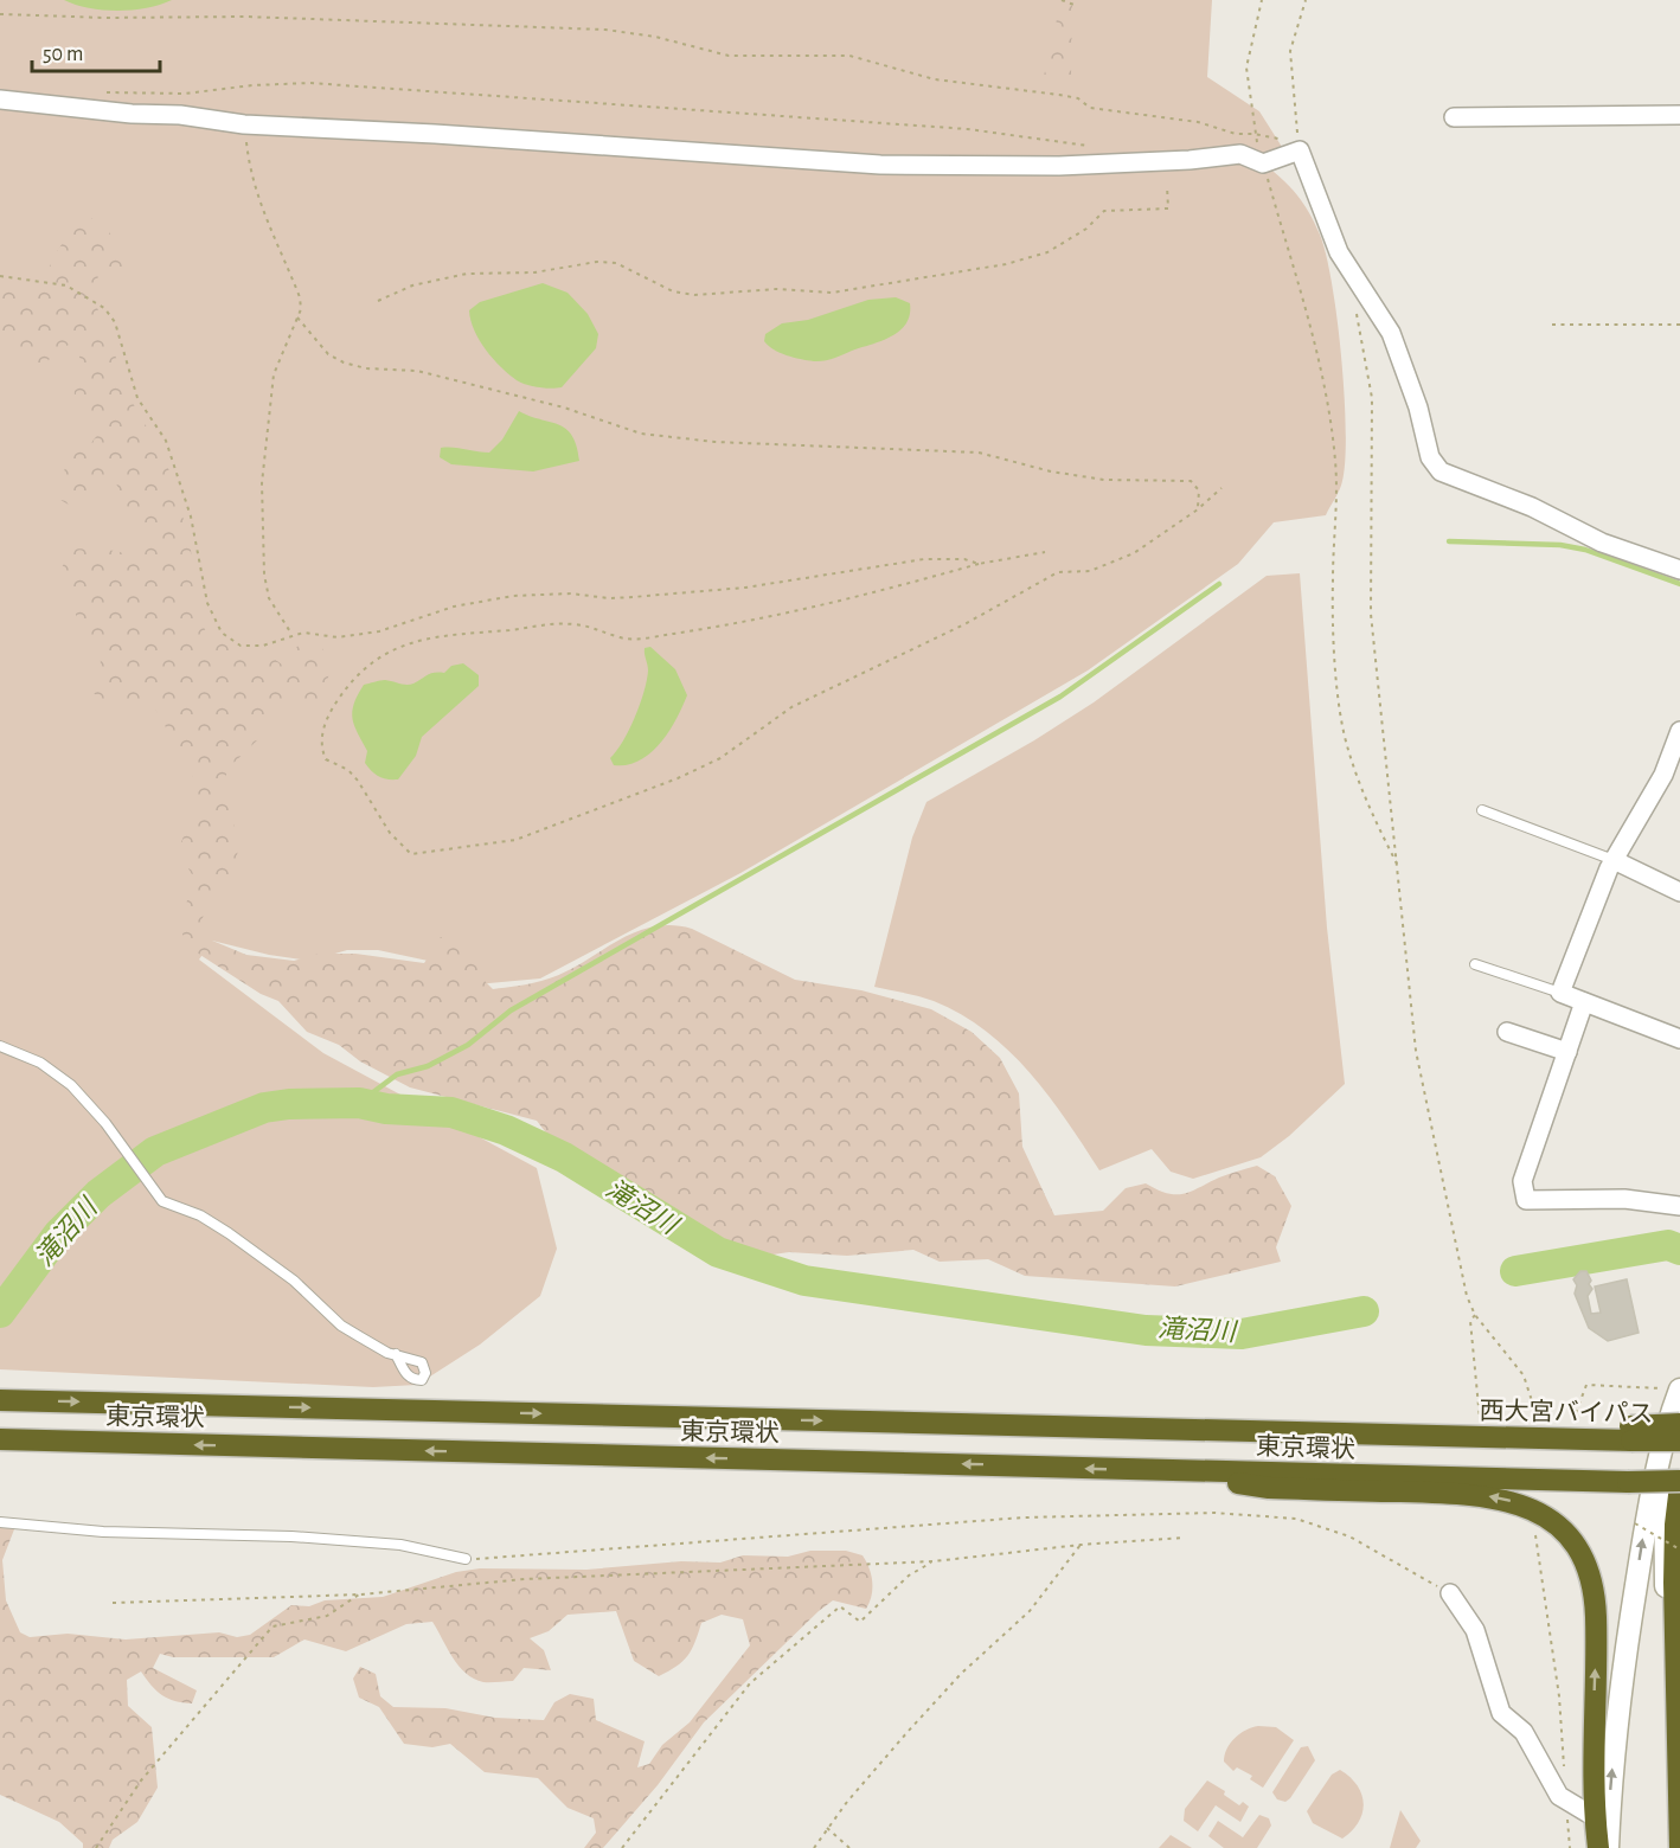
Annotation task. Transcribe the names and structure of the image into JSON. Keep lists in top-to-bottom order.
{
  "streets": {
    "highway": ["西大宮バイパス", "東京環状"]
  },
  "crossings": [
    ["西大宮バイパス", "東京環状"]
  ],
  "water": ["滝沼川"],
  "scale_bar": "50 m"
}
